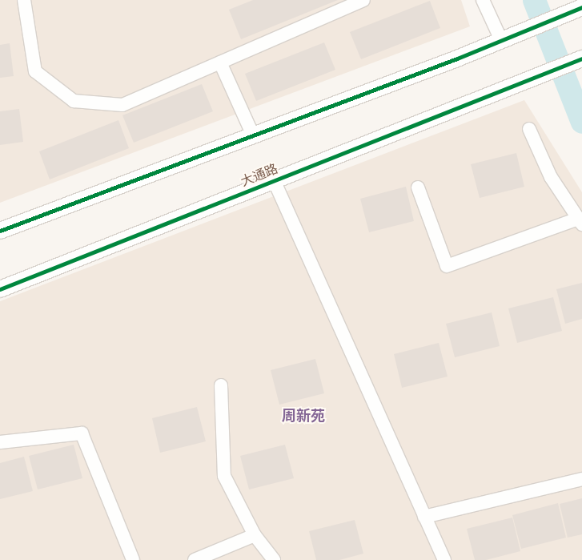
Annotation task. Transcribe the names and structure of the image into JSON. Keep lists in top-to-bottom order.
{
  "streets": {
    "street": ["大通路"]
  },
  "districts": ["周新苑"]
}
